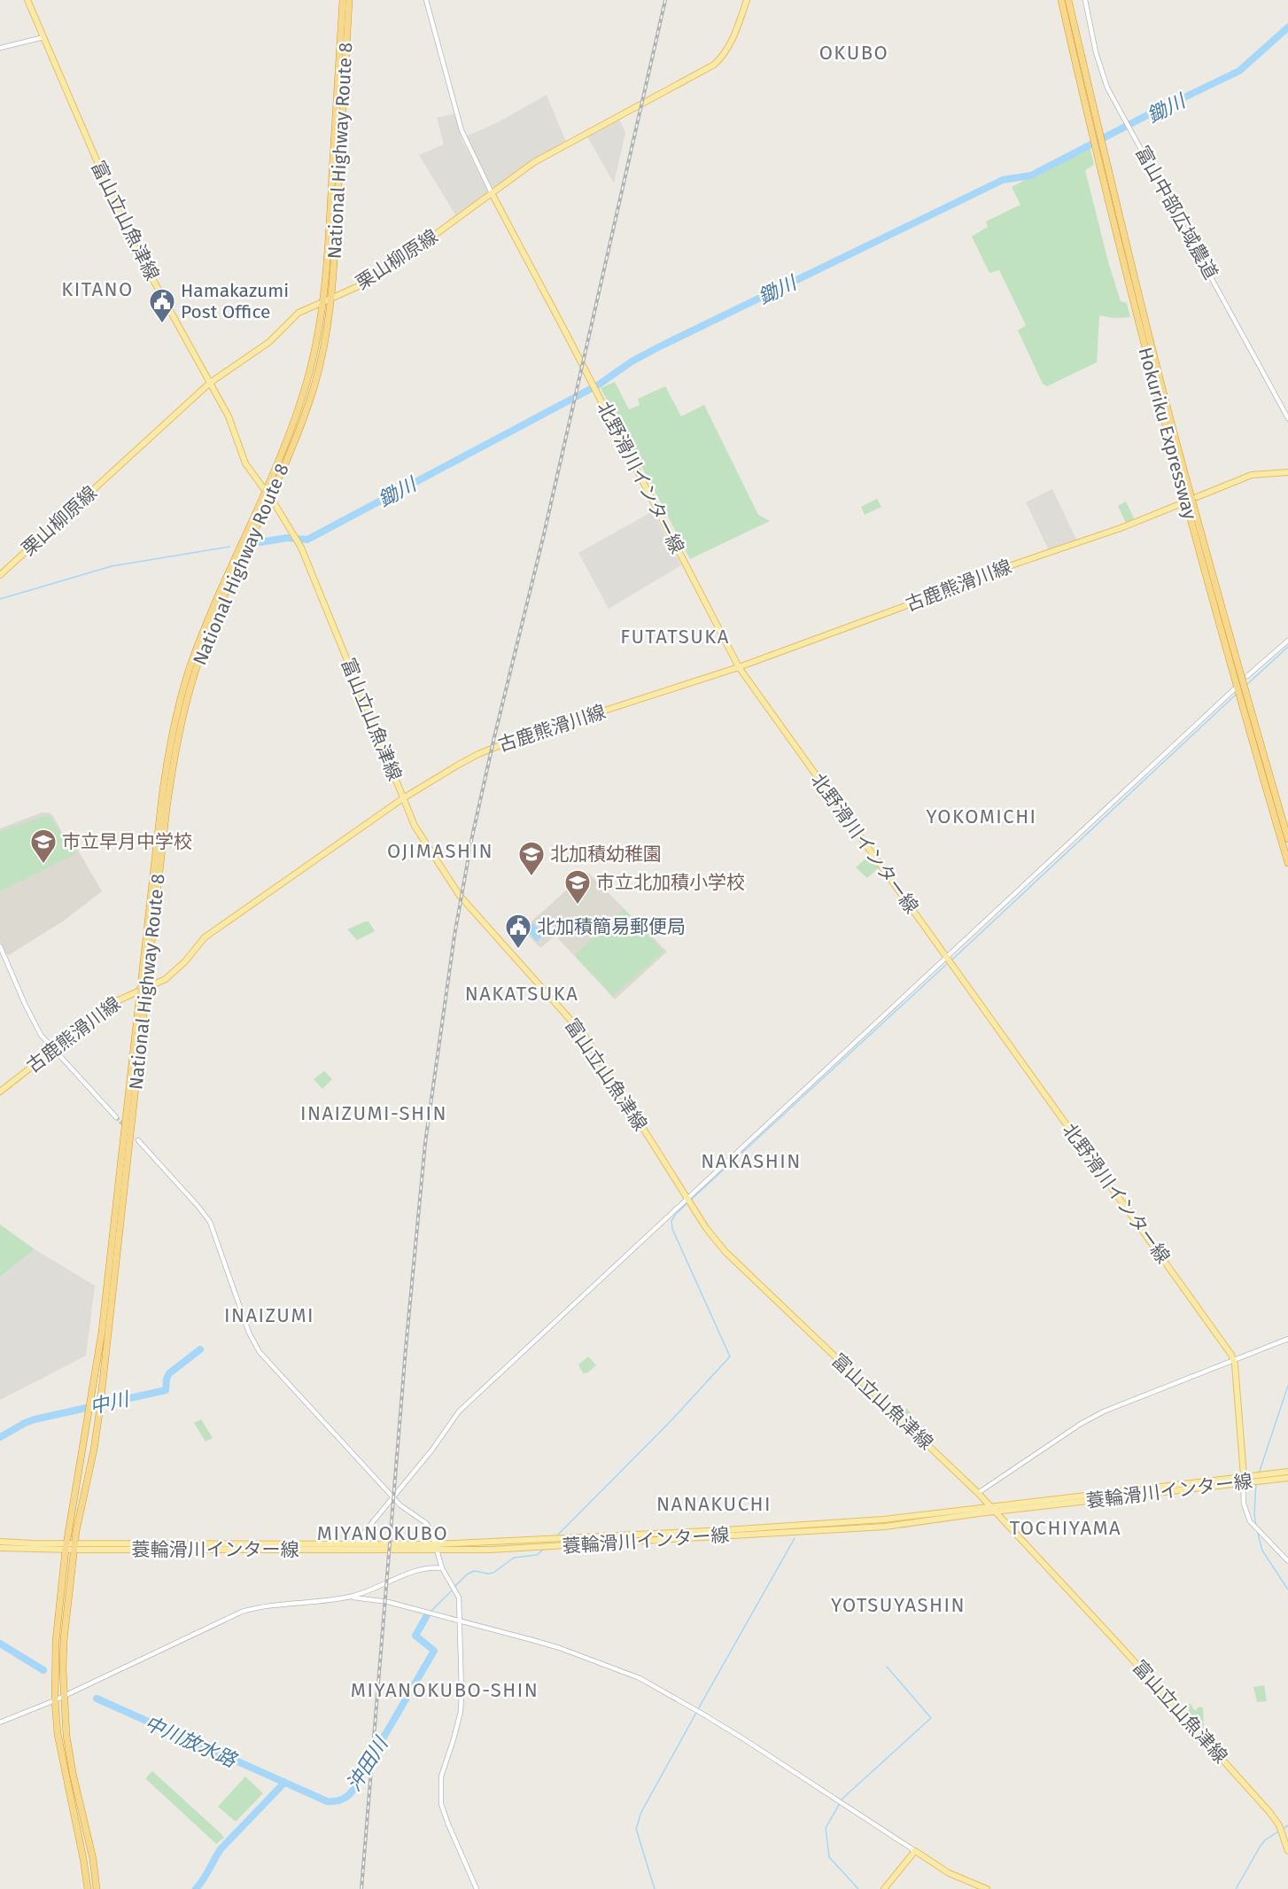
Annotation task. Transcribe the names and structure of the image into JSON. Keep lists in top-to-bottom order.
{
  "streets": {
    "highway": ["National Highway Route 8", "Hokuriku Expressway"],
    "main road": [
      "富山立山魚津線",
      "栗山柳原線",
      "北野滑川インター線",
      "古鹿熊滑川線",
      "蓑輪滑川インター線"
    ],
    "street": ["富山中部広域農道"]
  },
  "crossings": [
    ["National Highway Route 8", "富山立山魚津線"],
    ["National Highway Route 8", "栗山柳原線"],
    ["National Highway Route 8", "古鹿熊滑川線"],
    ["National Highway Route 8", "蓑輪滑川インター線"],
    ["富山立山魚津線", "栗山柳原線"],
    ["富山立山魚津線", "古鹿熊滑川線"],
    ["富山立山魚津線", "蓑輪滑川インター線"],
    ["栗山柳原線", "北野滑川インター線"],
    ["北野滑川インター線", "古鹿熊滑川線"]
  ],
  "districts": [
    "OKUBO",
    "KITANO",
    "FUTATSUKA",
    "YOKOMICHI",
    "OJIMASHIN",
    "NAKATSUKA",
    "INAIZUMI-SHIN",
    "NAKASHIN",
    "INAIZUMI",
    "NANAKUCHI",
    "TOCHIYAMA",
    "MIYANOKUBO",
    "YOTSUYASHIN",
    "MIYANOKUBO-SHIN"
  ],
  "water": [
    "鋤川",
    "中川",
    "中川放水路",
    "沖田川"
  ],
  "places": {
    "public building": ["Hamakazumi Post Office", "北加積簡易郵便局"],
    "school or university": ["市立早月中学校", "北加積幼稚園", "市立北加積小学校"]
  }
}
